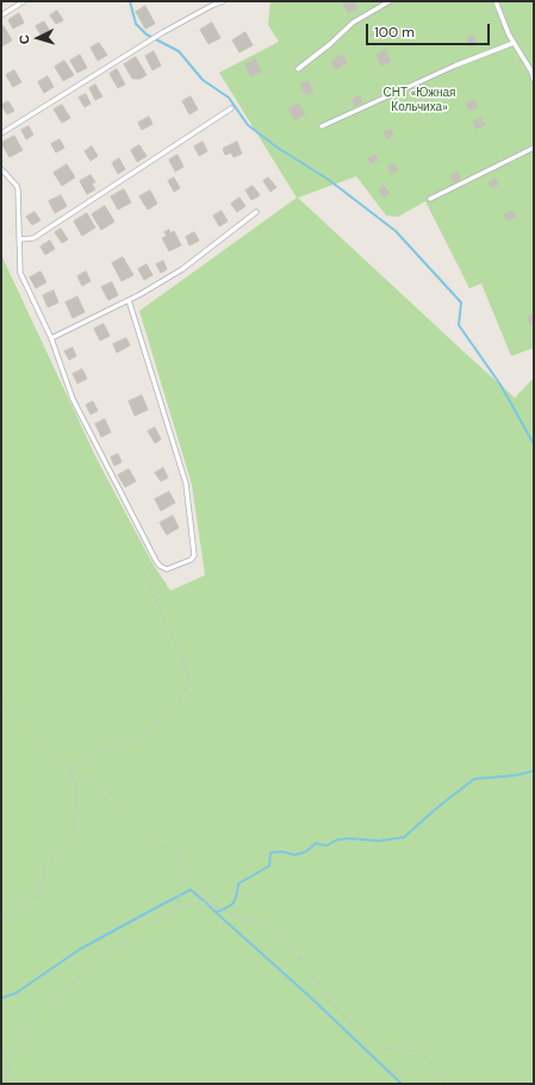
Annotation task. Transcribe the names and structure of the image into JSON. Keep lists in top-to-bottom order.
{
  "parks": ["СНТ «Южная Кольчиха»"],
  "scale_bar": "100 m",
  "north": "left"
}
